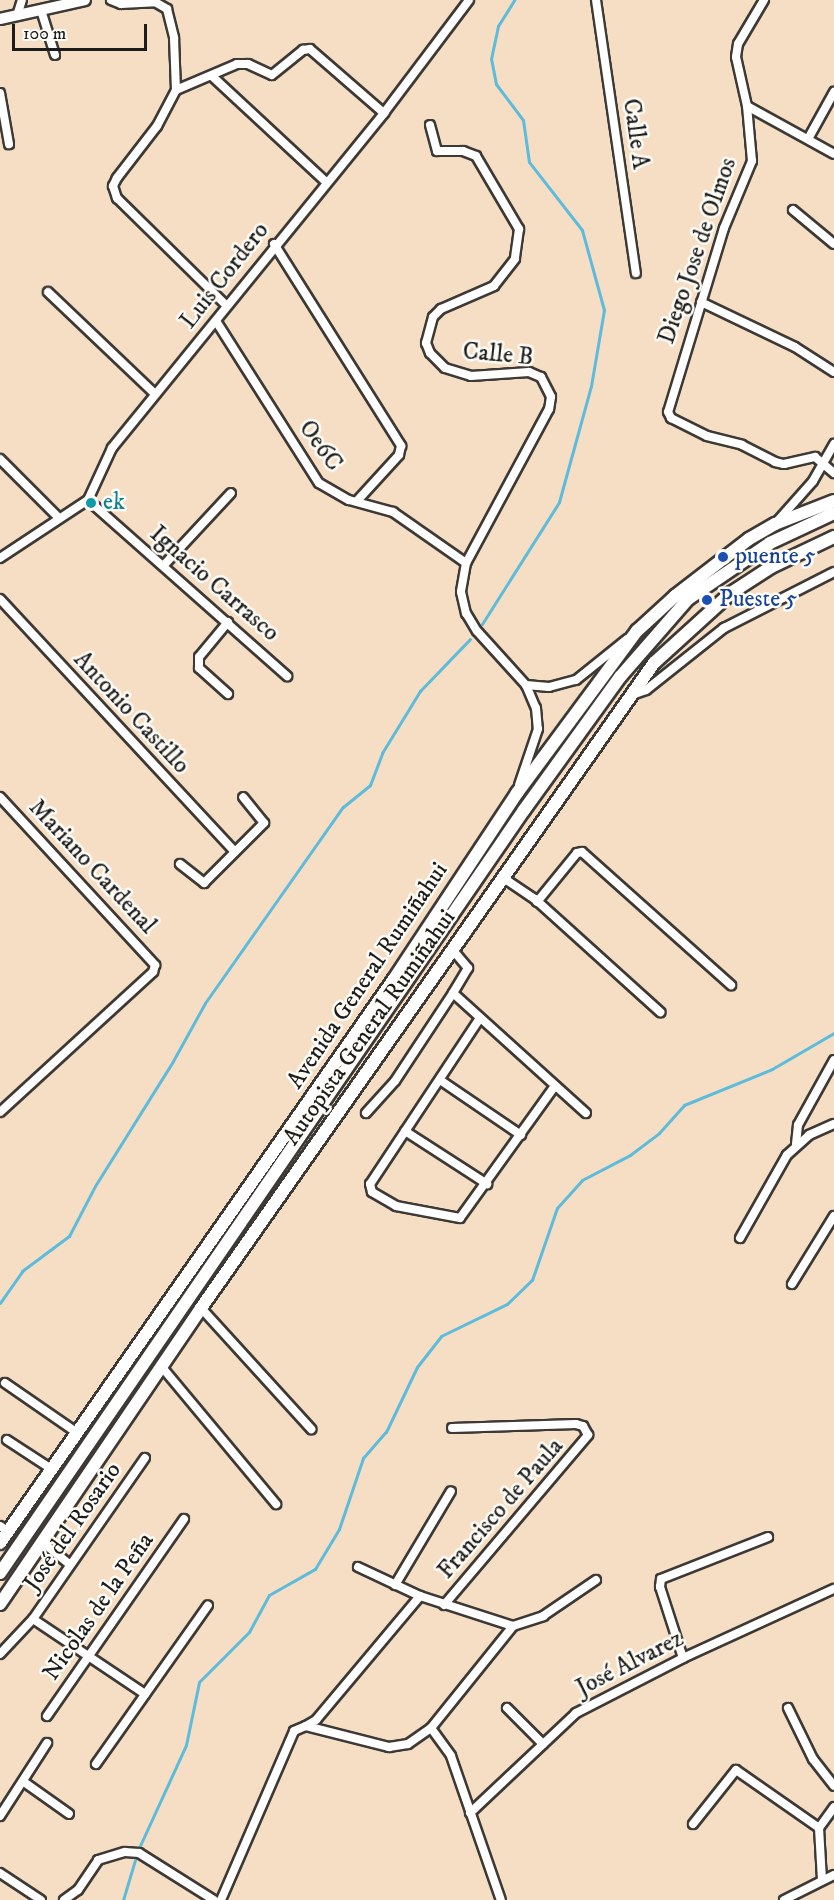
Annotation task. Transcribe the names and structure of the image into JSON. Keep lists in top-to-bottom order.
{
  "streets": {
    "main road": ["Avenida General Rumiñahui", "Autopista General Rumiñahui"],
    "street": [
      "Calle A",
      "Diego Jose de Olmos",
      "Luis Cordero",
      "Calle B",
      "Oe6C",
      "Ignacio Carrasco",
      "Antonio Castillo",
      "Mariano Cardenal",
      "Francisco de Paula",
      "José del Rosario",
      "Nicolas de la Peña",
      "José Alvarez"
    ]
  },
  "crossings": [
    ["Luis Cordero", "Oe6C"],
    ["Luis Cordero", "Ignacio Carrasco"],
    ["Calle B", "Oe6C"],
    ["Calle B", "Avenida General Rumiñahui"]
  ],
  "places": ["ek", "puente 5", "Pueste 5"],
  "scale_bar": "100 m"
}
